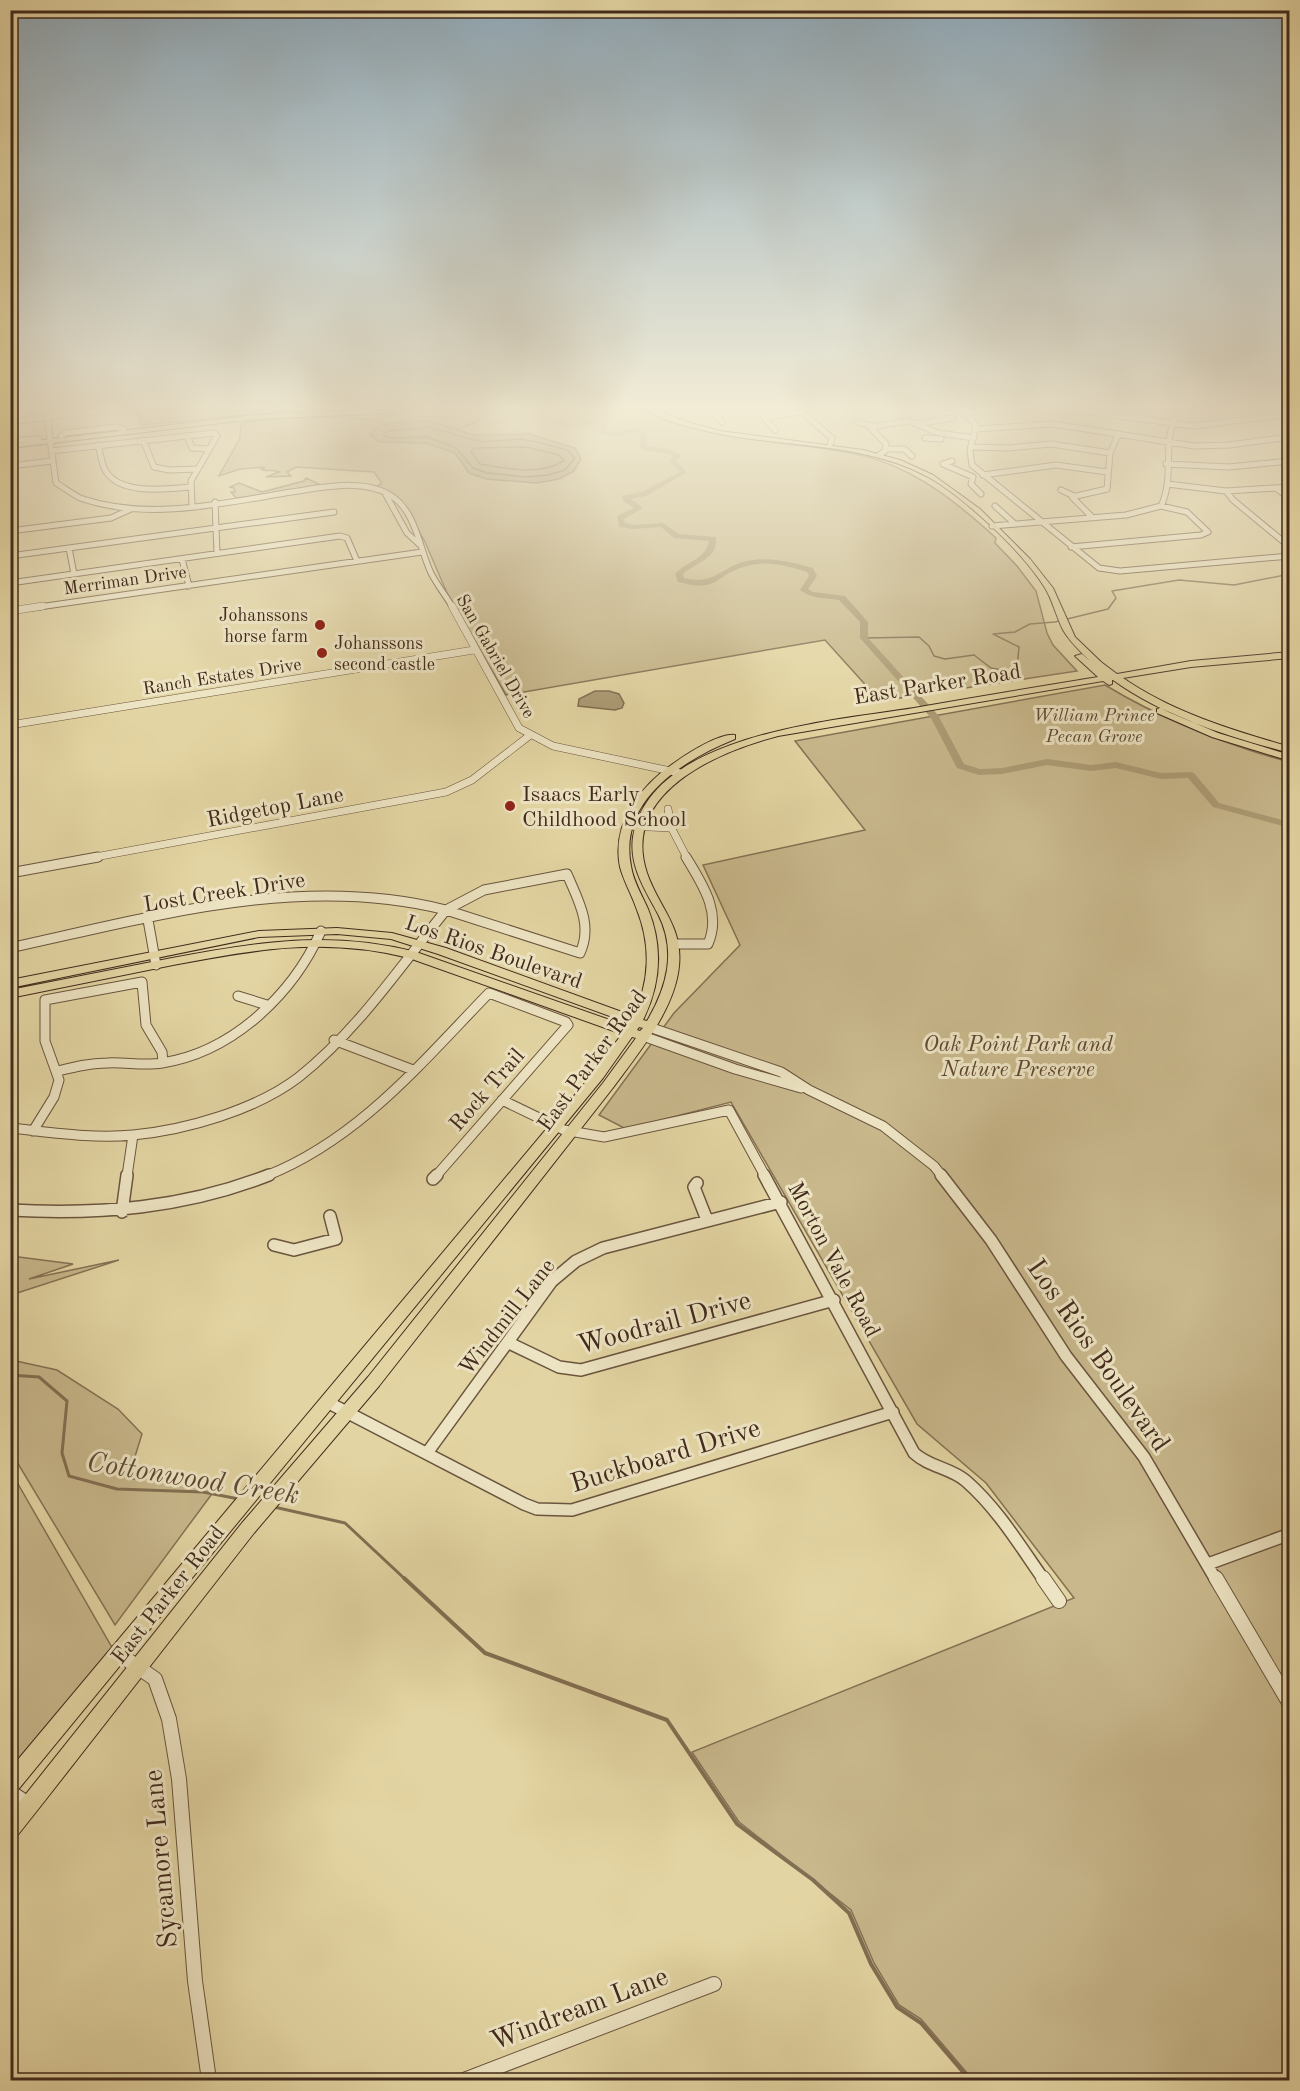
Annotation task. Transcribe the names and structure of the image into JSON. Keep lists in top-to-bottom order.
{
  "streets": {
    "main road": ["East Parker Road", "Los Rios Boulevard"],
    "street": [
      "Merriman Drive",
      "San Gabriel Drive",
      "Ranch Estates Drive",
      "Ridgetop Lane",
      "Lost Creek Drive",
      "Rock Trail",
      "Morton Vale Road",
      "Windmill Lane",
      "Woodrail Drive",
      "Buckboard Drive",
      "Sycamore Lane",
      "Windream Lane"
    ]
  },
  "crossings": [
    ["Merriman Drive", "San Gabriel Drive"],
    ["San Gabriel Drive", "Ranch Estates Drive"],
    ["San Gabriel Drive", "East Parker Road"],
    ["San Gabriel Drive", "Ridgetop Lane"],
    ["East Parker Road", "Los Rios Boulevard"],
    ["East Parker Road", "Morton Vale Road"],
    ["East Parker Road", "Buckboard Drive"],
    ["East Parker Road", "Sycamore Lane"],
    ["Rock Trail", "Morton Vale Road"],
    ["Morton Vale Road", "Windmill Lane"],
    ["Morton Vale Road", "Woodrail Drive"],
    ["Morton Vale Road", "Buckboard Drive"],
    ["Windmill Lane", "Woodrail Drive"],
    ["Windmill Lane", "Buckboard Drive"]
  ],
  "water": ["Cottonwood Creek"],
  "parks": ["William Prince Pecan Grove", "Oak Point Park and Nature Preserve"],
  "places": ["Johanssons horse farm", "Johanssons second castle", "Isaacs Early Childhood School"]
}
